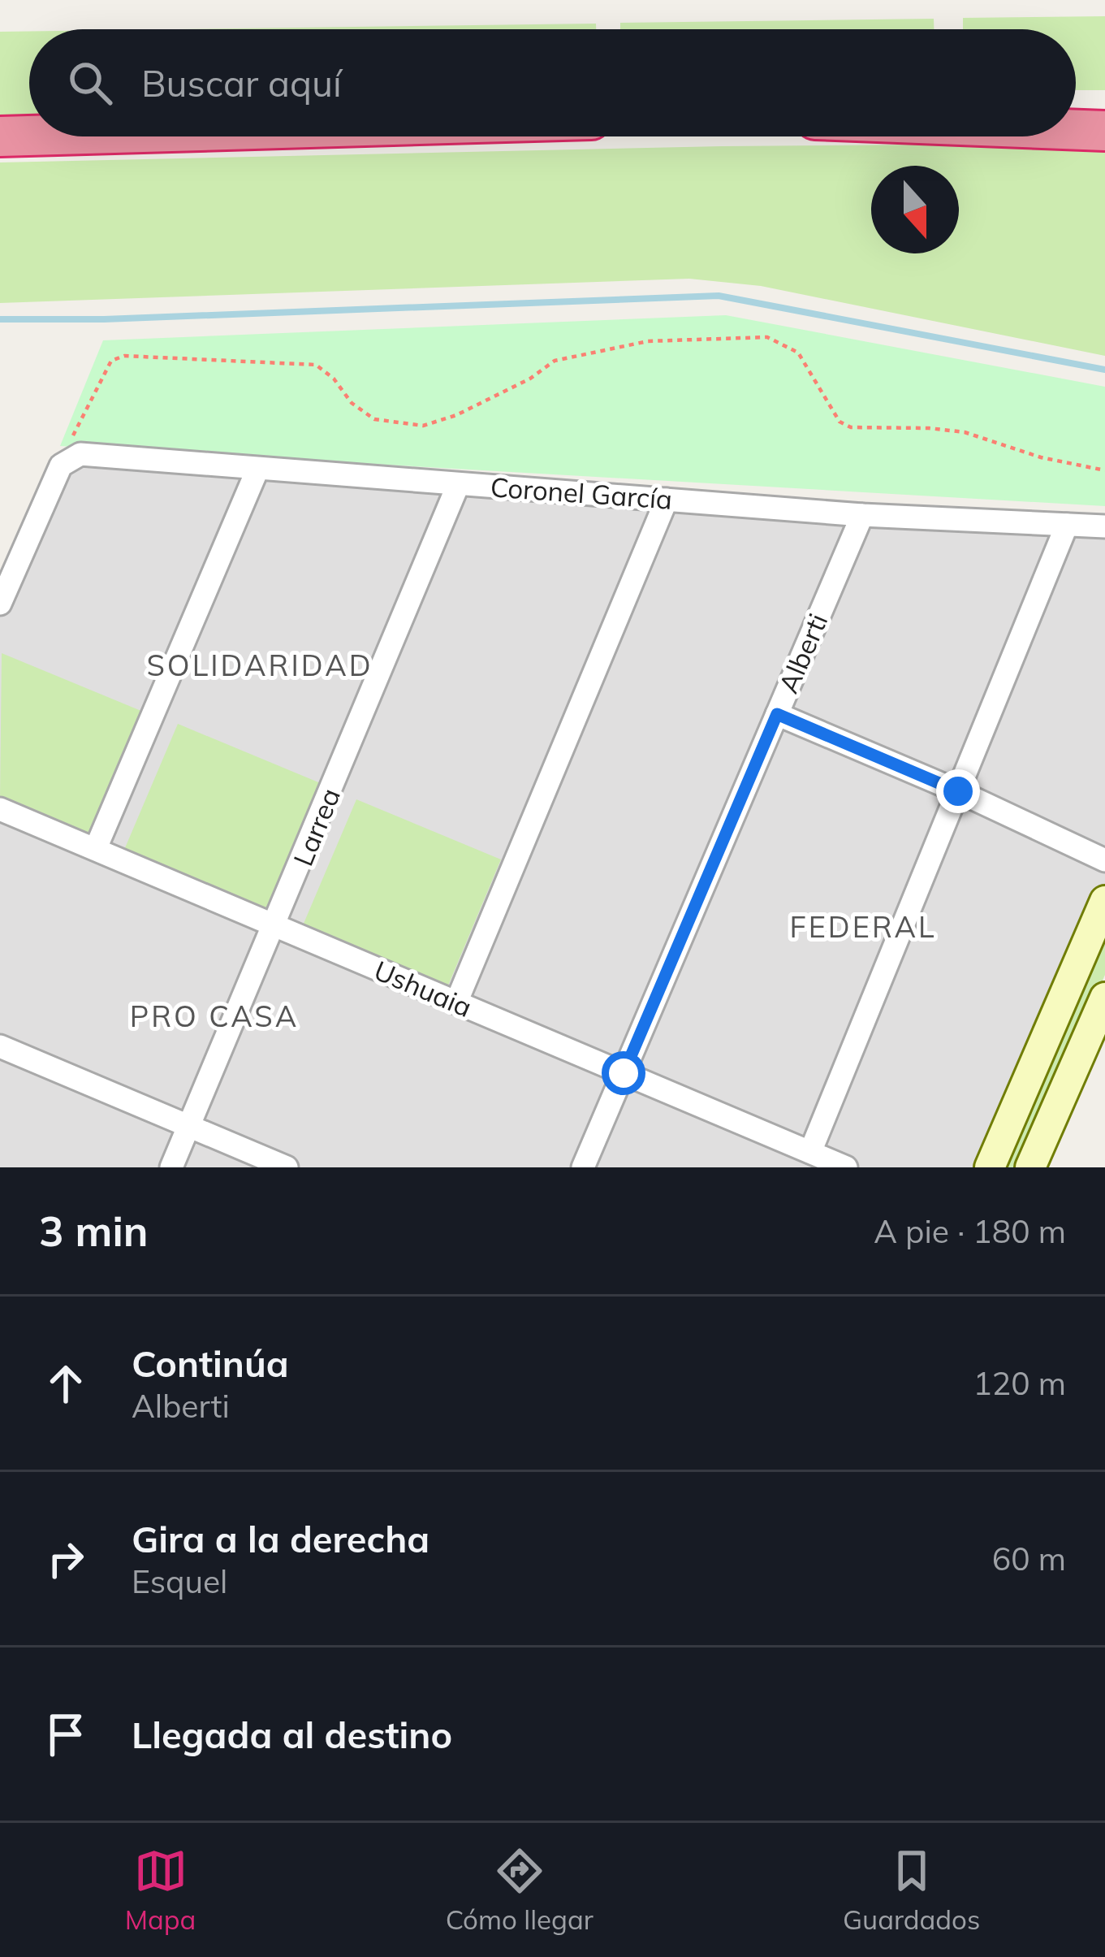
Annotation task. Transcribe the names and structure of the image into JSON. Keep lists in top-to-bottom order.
{
  "streets": {
    "street": [
      "Coronel García",
      "Alberti",
      "Larrea",
      "Ushuaia"
    ]
  },
  "crossings": [
    ["Coronel García", "Alberti"],
    ["Coronel García", "Larrea"],
    ["Alberti", "Ushuaia"],
    ["Larrea", "Ushuaia"]
  ],
  "districts": ["SOLIDARIDAD", "FEDERAL", "PRO CASA"],
  "north": "bottom",
  "page": {
    "search": "Buscar aquí",
    "heading": ["3 min", "A pie · 180 m"],
    "list": [
      ["Continúa", "Alberti", "120 m"],
      ["Gira a la derecha", "Esquel", "60 m"],
      "Llegada al destino"
    ],
    "nav": ["Mapa", "Cómo llegar", "Guardados"]
  }
}
